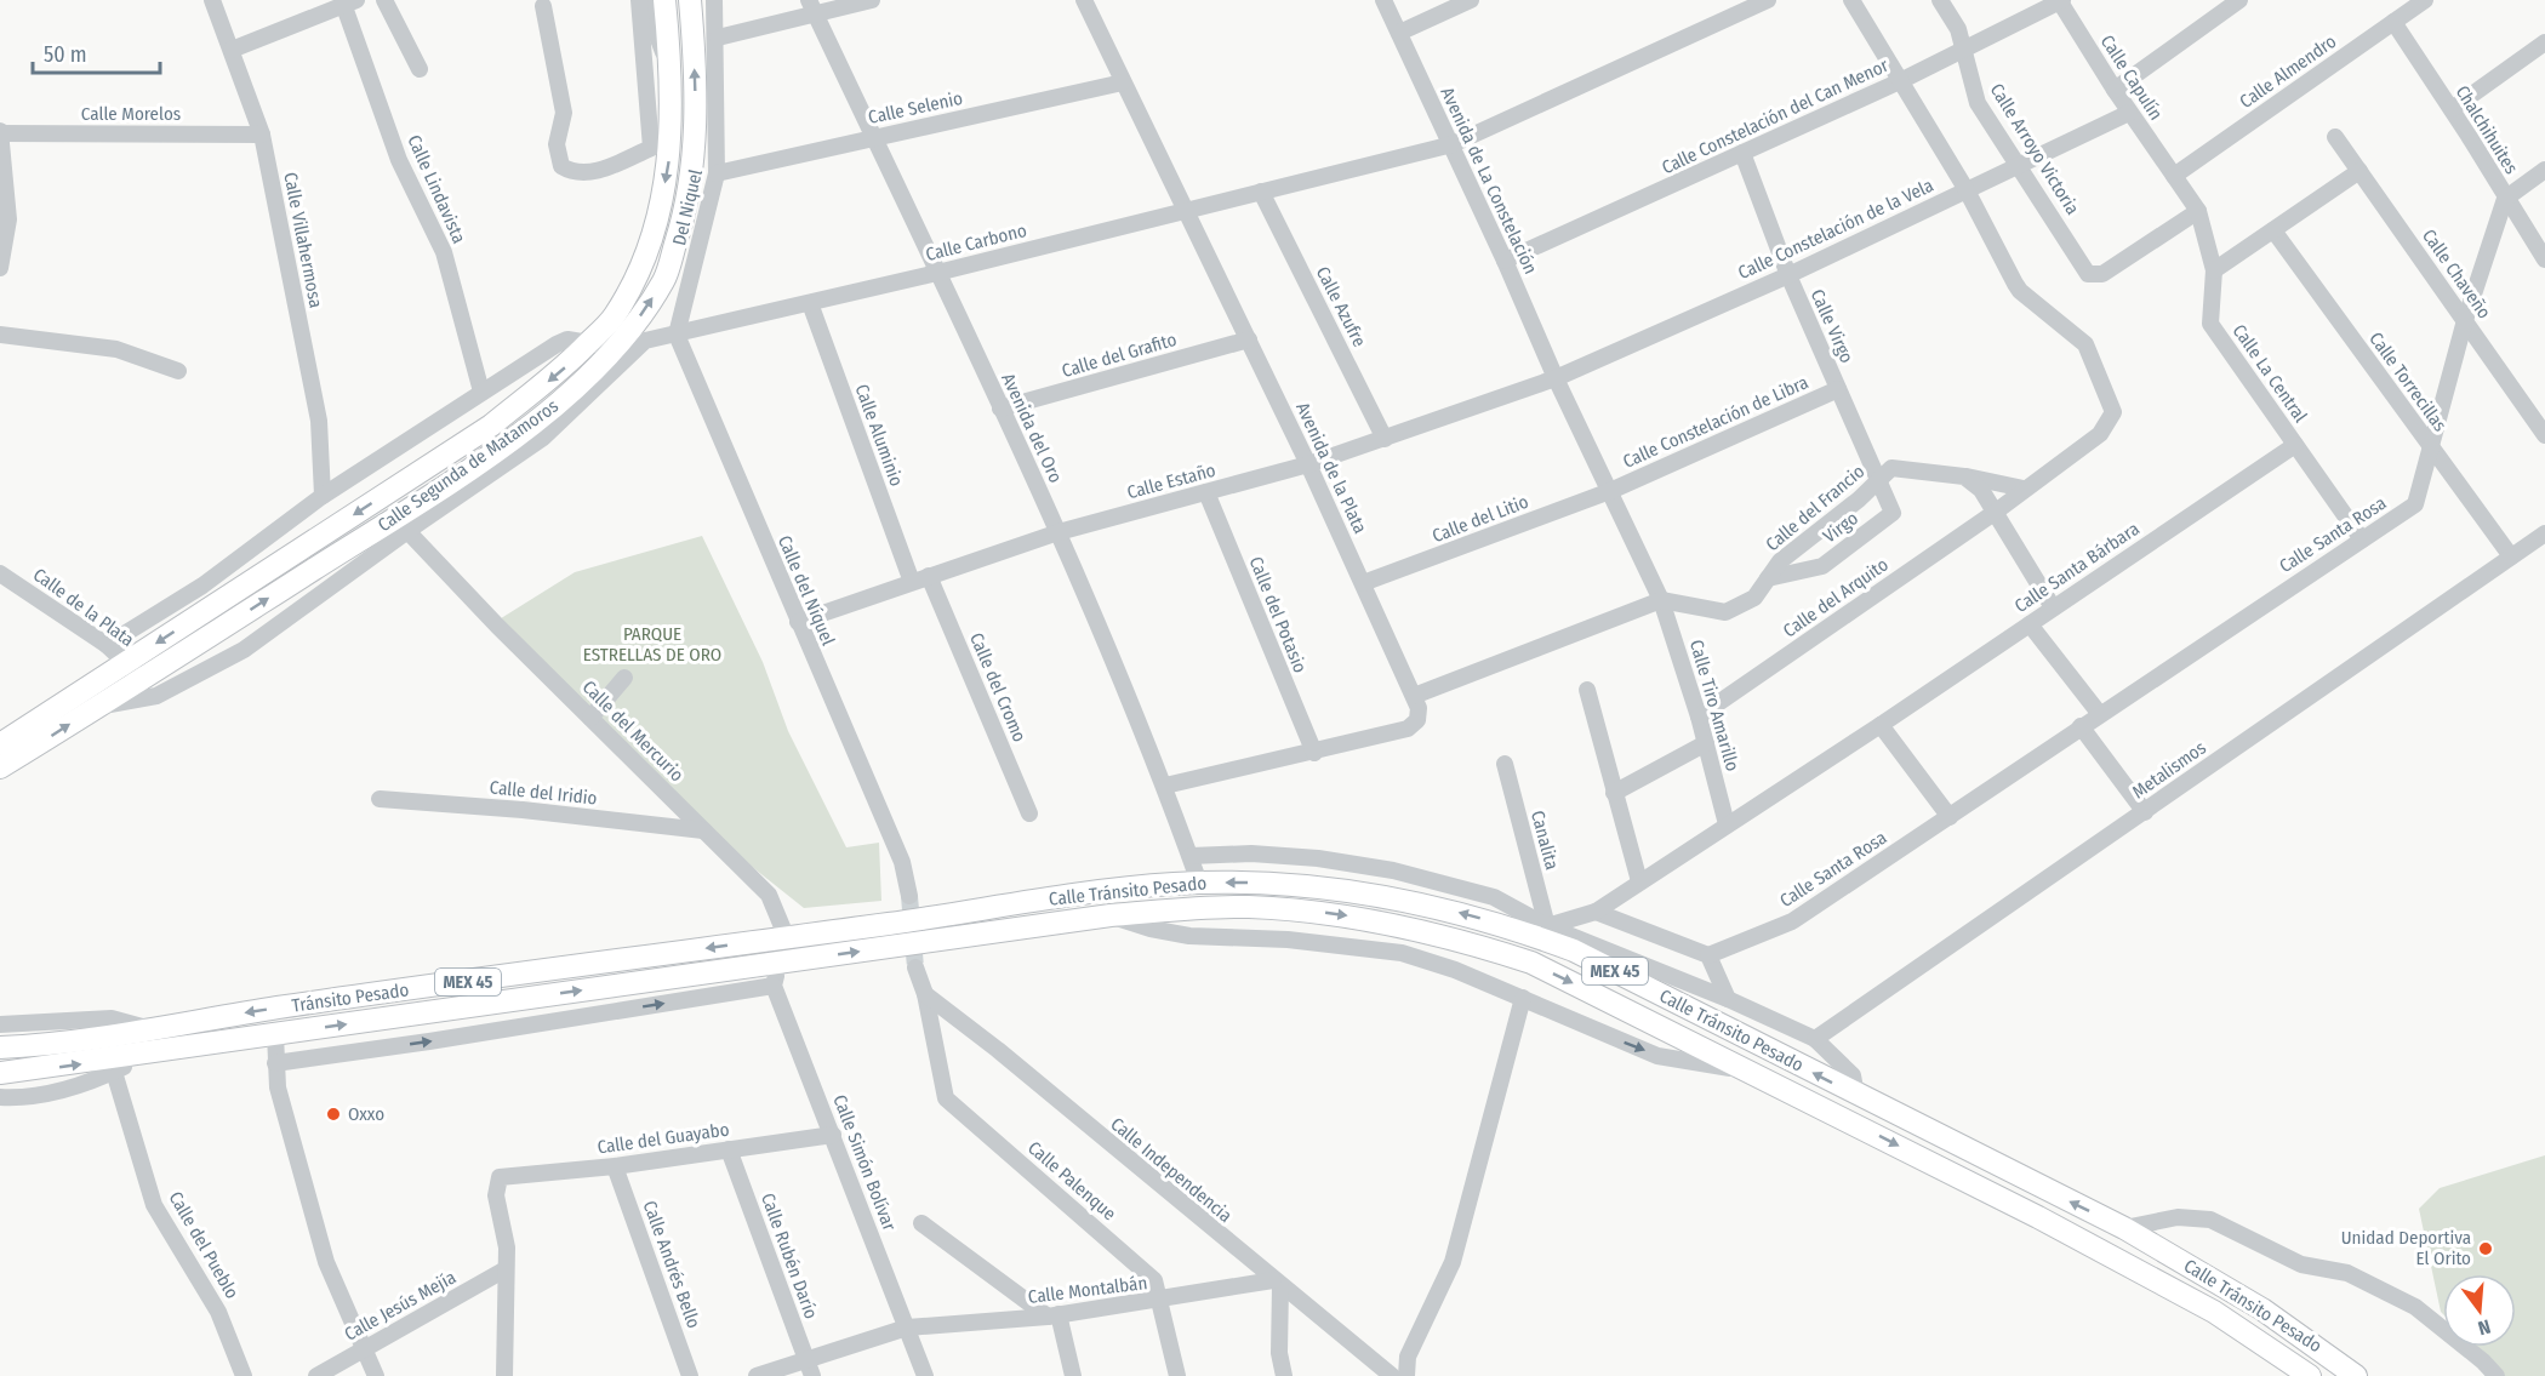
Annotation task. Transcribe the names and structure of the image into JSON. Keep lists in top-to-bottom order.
{
  "streets": {
    "main road": [
      "Calle Segunda de Matamoros",
      "Calle Tránsito Pesado",
      "MEX 45",
      "Tránsito Pesado"
    ],
    "street": [
      "Calle Almendro",
      "Calle Capulín",
      "Calle Selenio",
      "Calle Morelos",
      "Calle Constelación del Can Menor",
      "Chalchihuites",
      "Calle Arroyo Victoria",
      "Avenida de La Constelación",
      "Calle Lindavista",
      "Del Niquel",
      "Calle Constelación de la Vela",
      "Calle Villahermosa",
      "Calle Carbono",
      "Calle Chaveño",
      "Calle Azufre",
      "Calle Virgo",
      "Calle del Grafito",
      "Calle La Central",
      "Calle Torrecillas",
      "Calle Constelación de Libra",
      "Avenida del Oro",
      "Calle Aluminio",
      "Avenida de la Plata",
      "Calle Estaño",
      "Calle del Francio",
      "Calle del Litio",
      "Virgo",
      "Calle Santa Rosa",
      "Calle Santa Bárbara",
      "Calle del Níquel",
      "Calle del Arquito",
      "Calle de la Plata",
      "Calle del Potasio",
      "Calle del Cromo",
      "Calle Tiro Amarillo",
      "Calle del Mercurio",
      "Metalismos",
      "Calle del Iridio",
      "Canalita",
      "Calle del Guayabo",
      "Calle Simón Bolívar",
      "Calle Independencia",
      "Calle Palenque",
      "Calle del Pueblo",
      "Calle Rubén Darío",
      "Calle Andrés Bello",
      "Calle Montalbán",
      "Calle Jesús Mejía"
    ]
  },
  "crossings": [
    ["Calle Almendro", "Calle Capulín"],
    ["Calle Almendro", "Chalchihuites"],
    ["Calle Almendro", "Calle La Central"],
    ["Calle Capulín", "Calle Constelación del Can Menor"],
    ["Calle Capulín", "Calle Constelación de la Vela"],
    ["Calle Capulín", "Calle La Central"],
    ["Calle Selenio", "Del Niquel"],
    ["Calle Selenio", "Avenida del Oro"],
    ["Calle Selenio", "Avenida de la Plata"],
    ["Calle Morelos", "Calle Villahermosa"],
    ["Calle Constelación del Can Menor", "Calle Arroyo Victoria"],
    ["Calle Constelación del Can Menor", "Avenida de La Constelación"],
    ["Calle Constelación del Can Menor", "Calle Virgo"],
    ["Chalchihuites", "Calle Santa Rosa"],
    ["Calle Arroyo Victoria", "Calle Constelación de la Vela"],
    ["Calle Arroyo Victoria", "Calle La Central"],
    ["Avenida de La Constelación", "Calle Constelación de la Vela"],
    ["Avenida de La Constelación", "Calle Carbono"],
    ["Avenida de La Constelación", "Calle Constelación de Libra"],
    ["Avenida de La Constelación", "Calle Estaño"],
    ["Avenida de La Constelación", "Calle del Litio"],
    ["Avenida de La Constelación", "Calle Tiro Amarillo"],
    ["Calle Lindavista", "Calle Carbono"],
    ["Del Niquel", "Calle Carbono"],
    ["Del Niquel", "Calle del Níquel"],
    ["Calle Constelación de la Vela", "Calle Virgo"],
    ["Calle Constelación de la Vela", "Calle Estaño"],
    ["Calle Constelación de la Vela", "Calle del Arquito"],
    ["Calle Villahermosa", "Calle Carbono"],
    ["Calle Carbono", "Calle Azufre"],
    ["Calle Carbono", "Avenida del Oro"],
    ["Calle Carbono", "Calle Aluminio"],
    ["Calle Carbono", "Calle Segunda de Matamoros"],
    ["Calle Carbono", "Avenida de la Plata"],
    ["Calle Carbono", "Calle del Níquel"],
    ["Calle Carbono", "Calle de la Plata"],
    ["Calle Chaveño", "Calle Santa Rosa"],
    ["Calle Azufre", "Calle Estaño"],
    ["Calle Virgo", "Calle Constelación de Libra"],
    ["Calle Virgo", "Calle del Francio"],
    ["Calle Virgo", "Virgo"],
    ["Calle del Grafito", "Avenida del Oro"],
    ["Calle del Grafito", "Avenida de la Plata"],
    ["Calle La Central", "Calle Santa Rosa"],
    ["Calle La Central", "Calle Santa Bárbara"],
    ["Calle Torrecillas", "Calle Santa Rosa"],
    ["Calle Torrecillas", "Metalismos"],
    ["Calle Constelación de Libra", "Calle del Litio"],
    ["Calle Constelación de Libra", "Calle Tiro Amarillo"],
    ["Avenida del Oro", "Calle Estaño"],
    ["Avenida del Oro", "Calle Tránsito Pesado"],
    ["Calle Aluminio", "Calle Estaño"],
    ["Calle Segunda de Matamoros", "Calle de la Plata"],
    ["Avenida de la Plata", "Calle Estaño"],
    ["Avenida de la Plata", "Calle del Litio"],
    ["Calle Estaño", "Calle del Níquel"],
    ["Calle Estaño", "Calle del Potasio"],
    ["Calle Estaño", "Calle del Cromo"],
    ["Calle del Francio", "Virgo"],
    ["Calle del Francio", "Calle del Arquito"],
    ["Calle del Francio", "Calle Tiro Amarillo"],
    ["Calle del Litio", "Calle Tiro Amarillo"],
    ["Calle Santa Bárbara", "Calle Tiro Amarillo"],
    ["Calle Santa Bárbara", "Canalita"],
    ["Calle Santa Bárbara", "Calle Tránsito Pesado"],
    ["Calle del Arquito", "Calle Tiro Amarillo"],
    ["Calle del Mercurio", "Calle del Iridio"],
    ["Calle del Mercurio", "Calle Tránsito Pesado"],
    ["Calle del Mercurio", "Tránsito Pesado"],
    ["Calle Tránsito Pesado", "Tránsito Pesado"],
    ["Calle del Guayabo", "Calle Simón Bolívar"],
    ["Calle del Guayabo", "Calle Rubén Darío"],
    ["Calle del Guayabo", "Calle Andrés Bello"],
    ["Calle del Guayabo", "Calle Jesús Mejía"],
    ["Calle Simón Bolívar", "Calle Montalbán"],
    ["Calle Independencia", "Calle Palenque"],
    ["Calle Independencia", "Calle Montalbán"],
    ["Calle Palenque", "Calle Montalbán"],
    ["Calle Rubén Darío", "Calle Montalbán"]
  ],
  "parks": ["PARQUE ESTRELLAS DE ORO"],
  "places": ["Oxxo", "Unidad Deportiva El Orito"],
  "scale_bar": "50 m",
  "north": "bottom"
}
